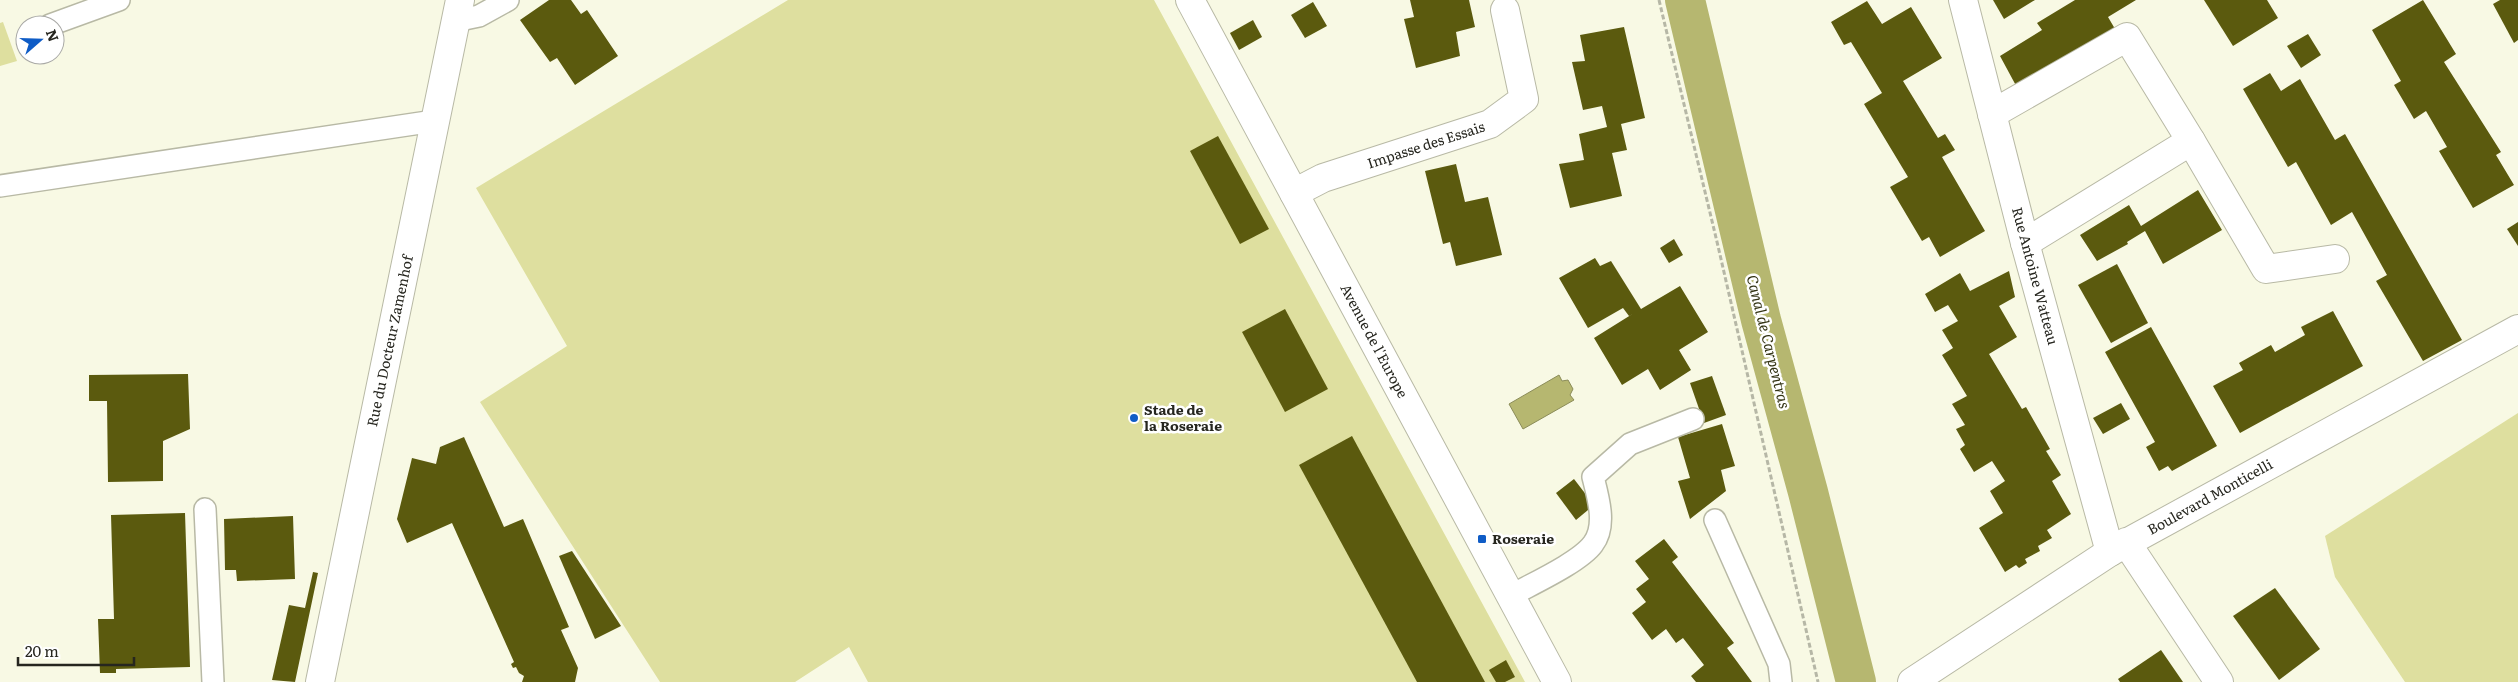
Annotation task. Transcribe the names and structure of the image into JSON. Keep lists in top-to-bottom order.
{
  "streets": {
    "street": [
      "Impasse des Essais",
      "Rue Antoine Watteau",
      "Rue du Docteur Zamenhof",
      "Avenue de l'Europe",
      "Boulevard Monticelli"
    ]
  },
  "crossings": [
    ["Impasse des Essais", "Avenue de l'Europe"],
    ["Rue Antoine Watteau", "Boulevard Monticelli"]
  ],
  "water": ["Canal de Carpentras"],
  "places": {
    "other": ["Stade de la Roseraie"],
    "transit": ["Roseraie"]
  },
  "scale_bar": "20 m",
  "north": "right"
}
